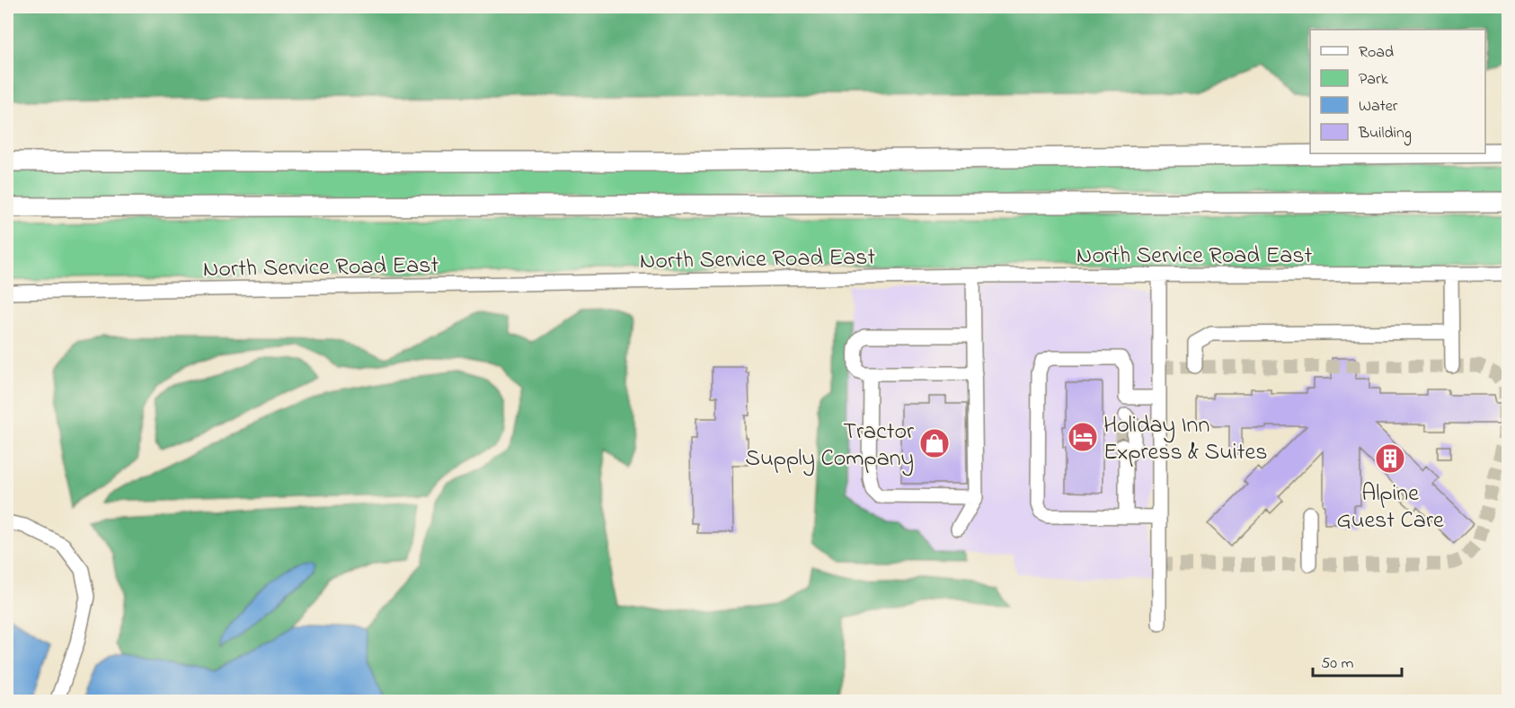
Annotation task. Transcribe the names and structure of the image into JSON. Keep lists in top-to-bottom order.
{
  "streets": {
    "street": ["North Service Road East"]
  },
  "places": {
    "hotel": ["Holiday Inn Express & Suites"],
    "shop": ["Tractor Supply Company"],
    "building": ["Alpine Guest Care"]
  },
  "legend": [
    "Road",
    "Park",
    "Water",
    "Building"
  ],
  "scale_bar": "50 m"
}
